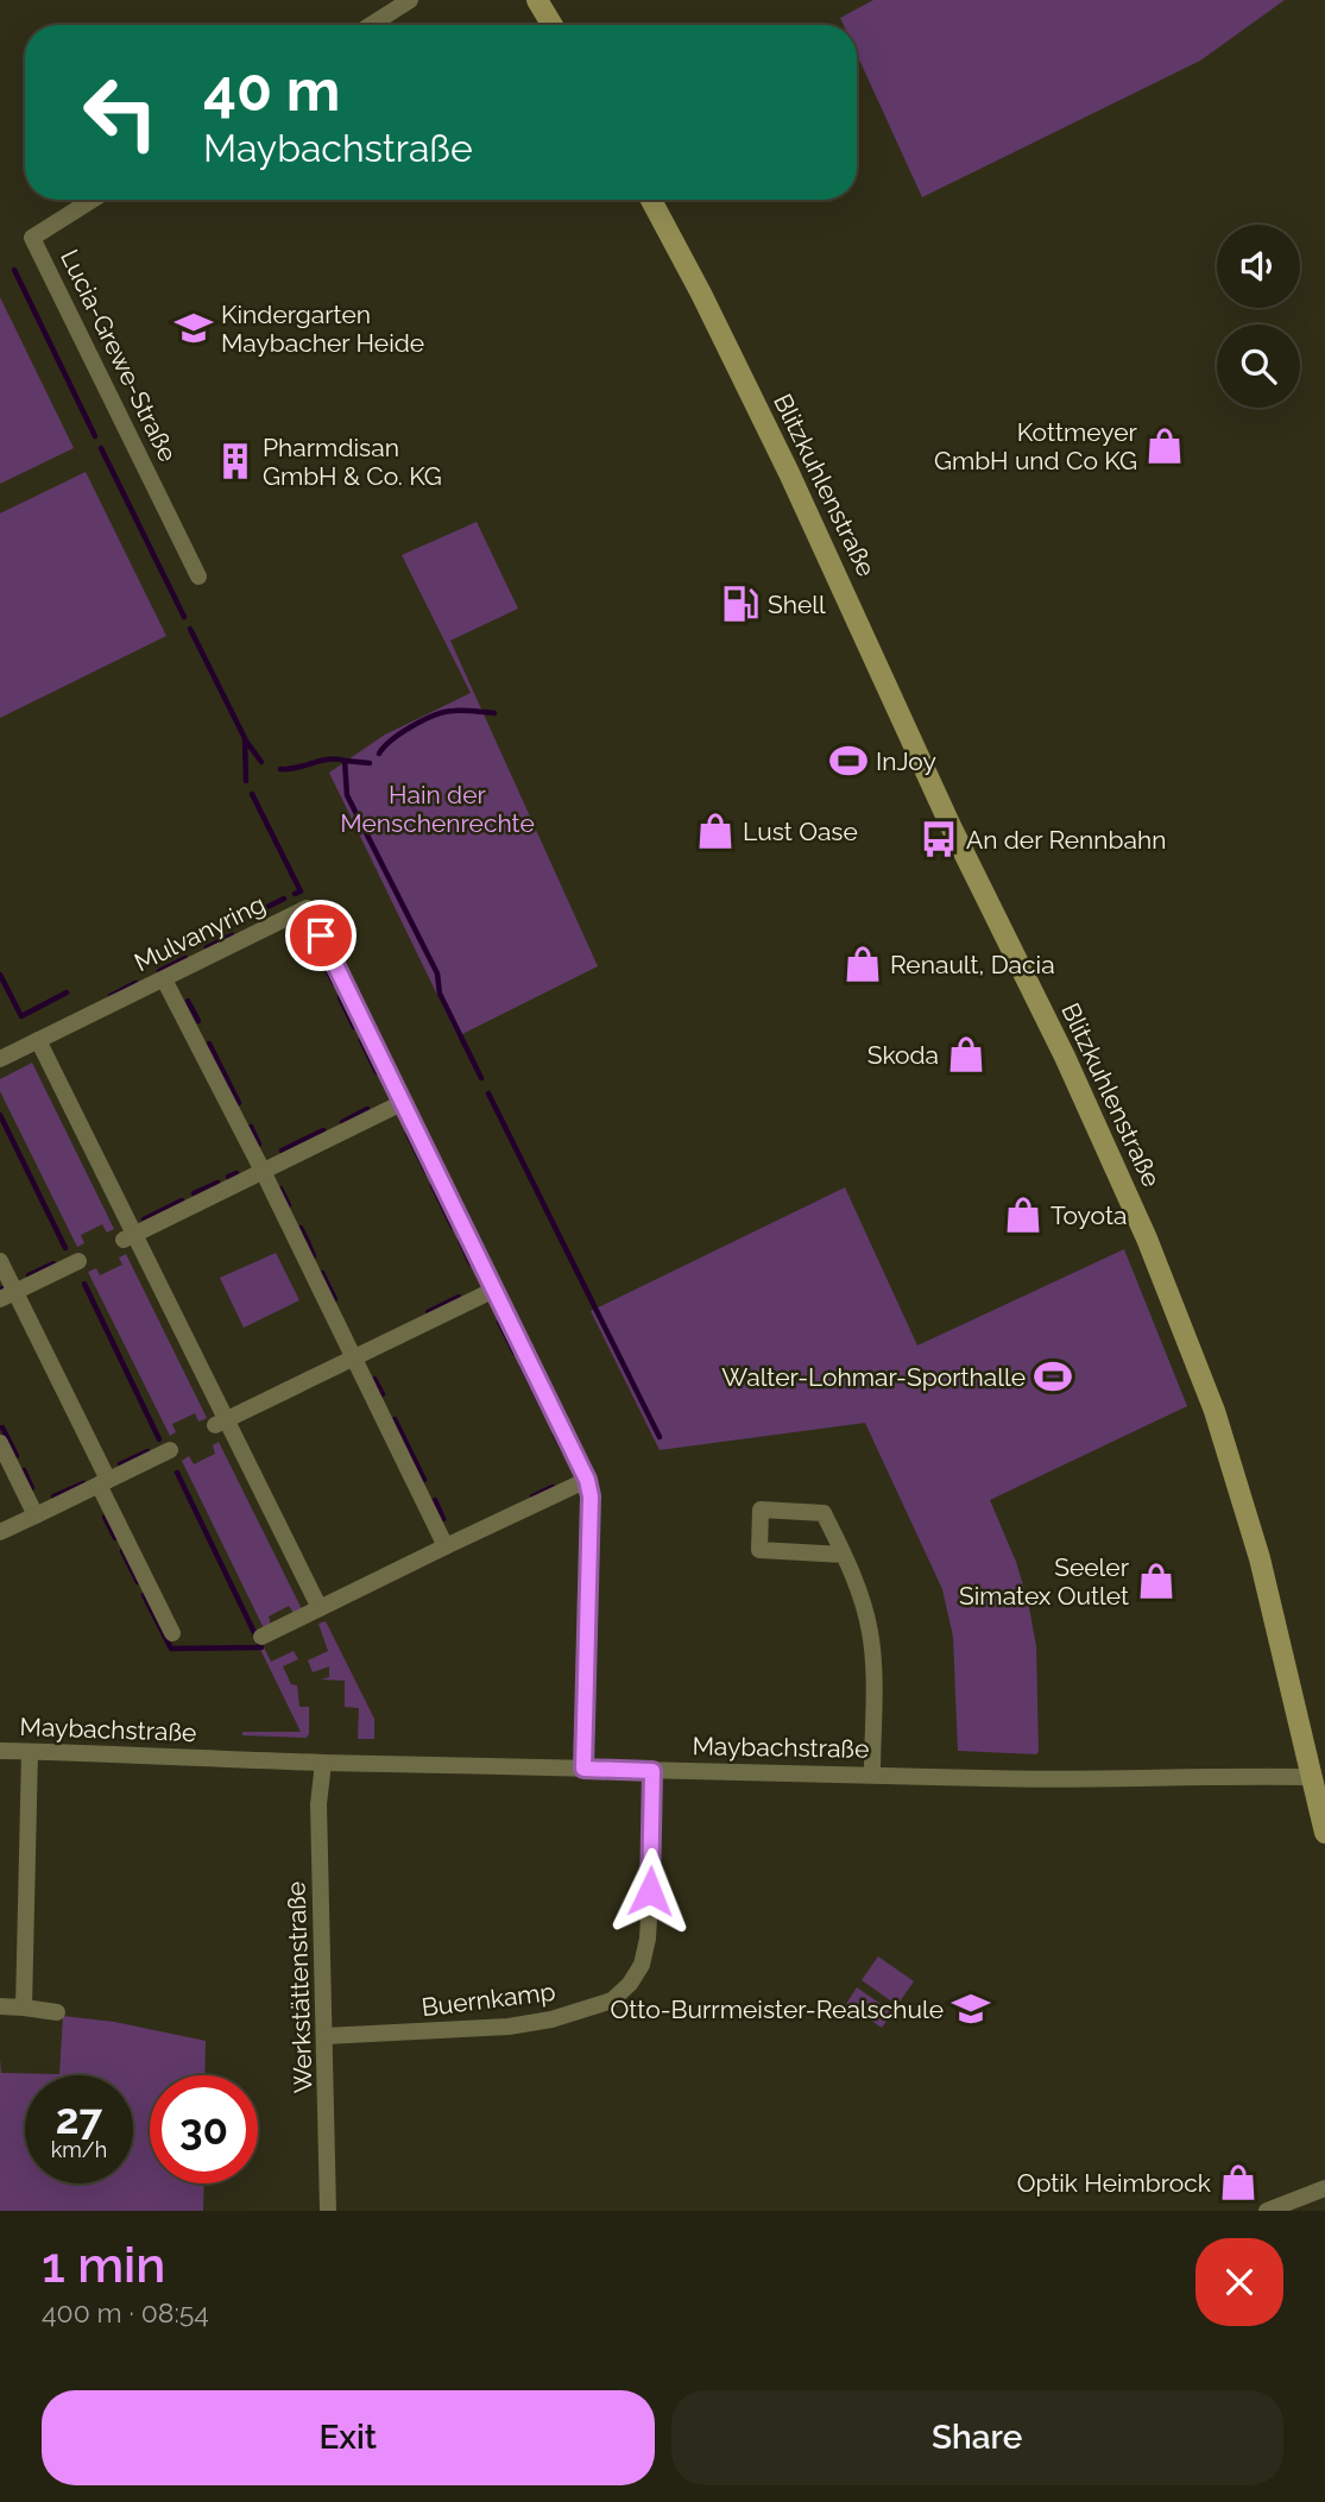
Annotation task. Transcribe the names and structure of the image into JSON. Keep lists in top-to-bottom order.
{
  "streets": {
    "main road": ["Blitzkuhlenstraße"],
    "street": [
      "Lucia-Grewe-Straße",
      "Mulvanyring",
      "Maybachstraße",
      "Werkstättenstraße",
      "Buernkamp"
    ]
  },
  "crossings": [
    ["Blitzkuhlenstraße", "Maybachstraße"],
    ["Mulvanyring", "Maybachstraße"],
    ["Maybachstraße", "Werkstättenstraße"],
    ["Maybachstraße", "Buernkamp"],
    ["Werkstättenstraße", "Buernkamp"]
  ],
  "parks": ["Hain der Menschenrechte"],
  "places": {
    "school or university": ["Kindergarten Maybacher Heide", "Otto-Burrmeister-Realschule"],
    "shop": [
      "Kottmeyer GmbH und Co KG",
      "Lust Oase",
      "Renault, Dacia",
      "Skoda",
      "Toyota",
      "Seeler Simatex Outlet",
      "Optik Heimbrock"
    ],
    "building": ["Pharmdisan GmbH & Co. KG"],
    "fuel station": ["Shell"],
    "sports": ["InJoy", "Walter-Lohmar-Sporthalle"],
    "bus stop": ["An der Rennbahn"]
  },
  "page": {
    "turn": ["40 m", "Maybachstraße"],
    "speed": "27 km/h",
    "limit": "30",
    "heading": ["1 min", "400 m · 08:54"],
    "buttons": ["Exit", "Share"]
  }
}
